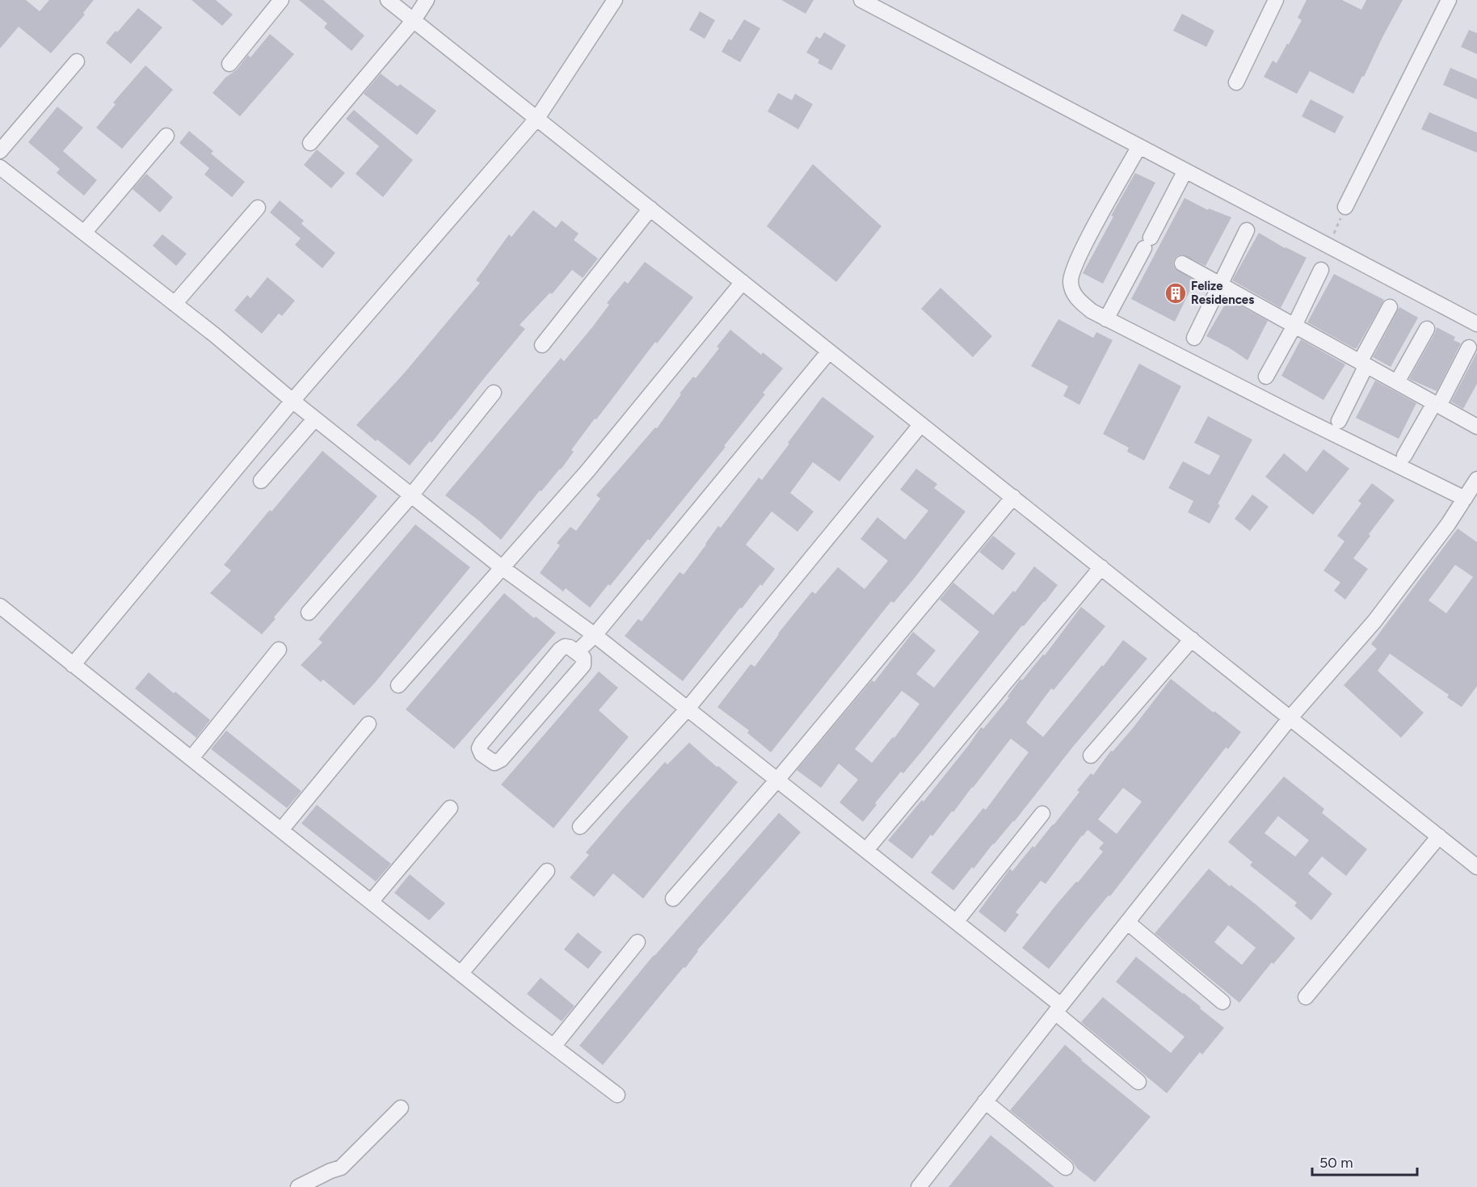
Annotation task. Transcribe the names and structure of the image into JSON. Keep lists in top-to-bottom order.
{
  "places": {
    "building": ["Felize Residences"]
  },
  "scale_bar": "50 m"
}
